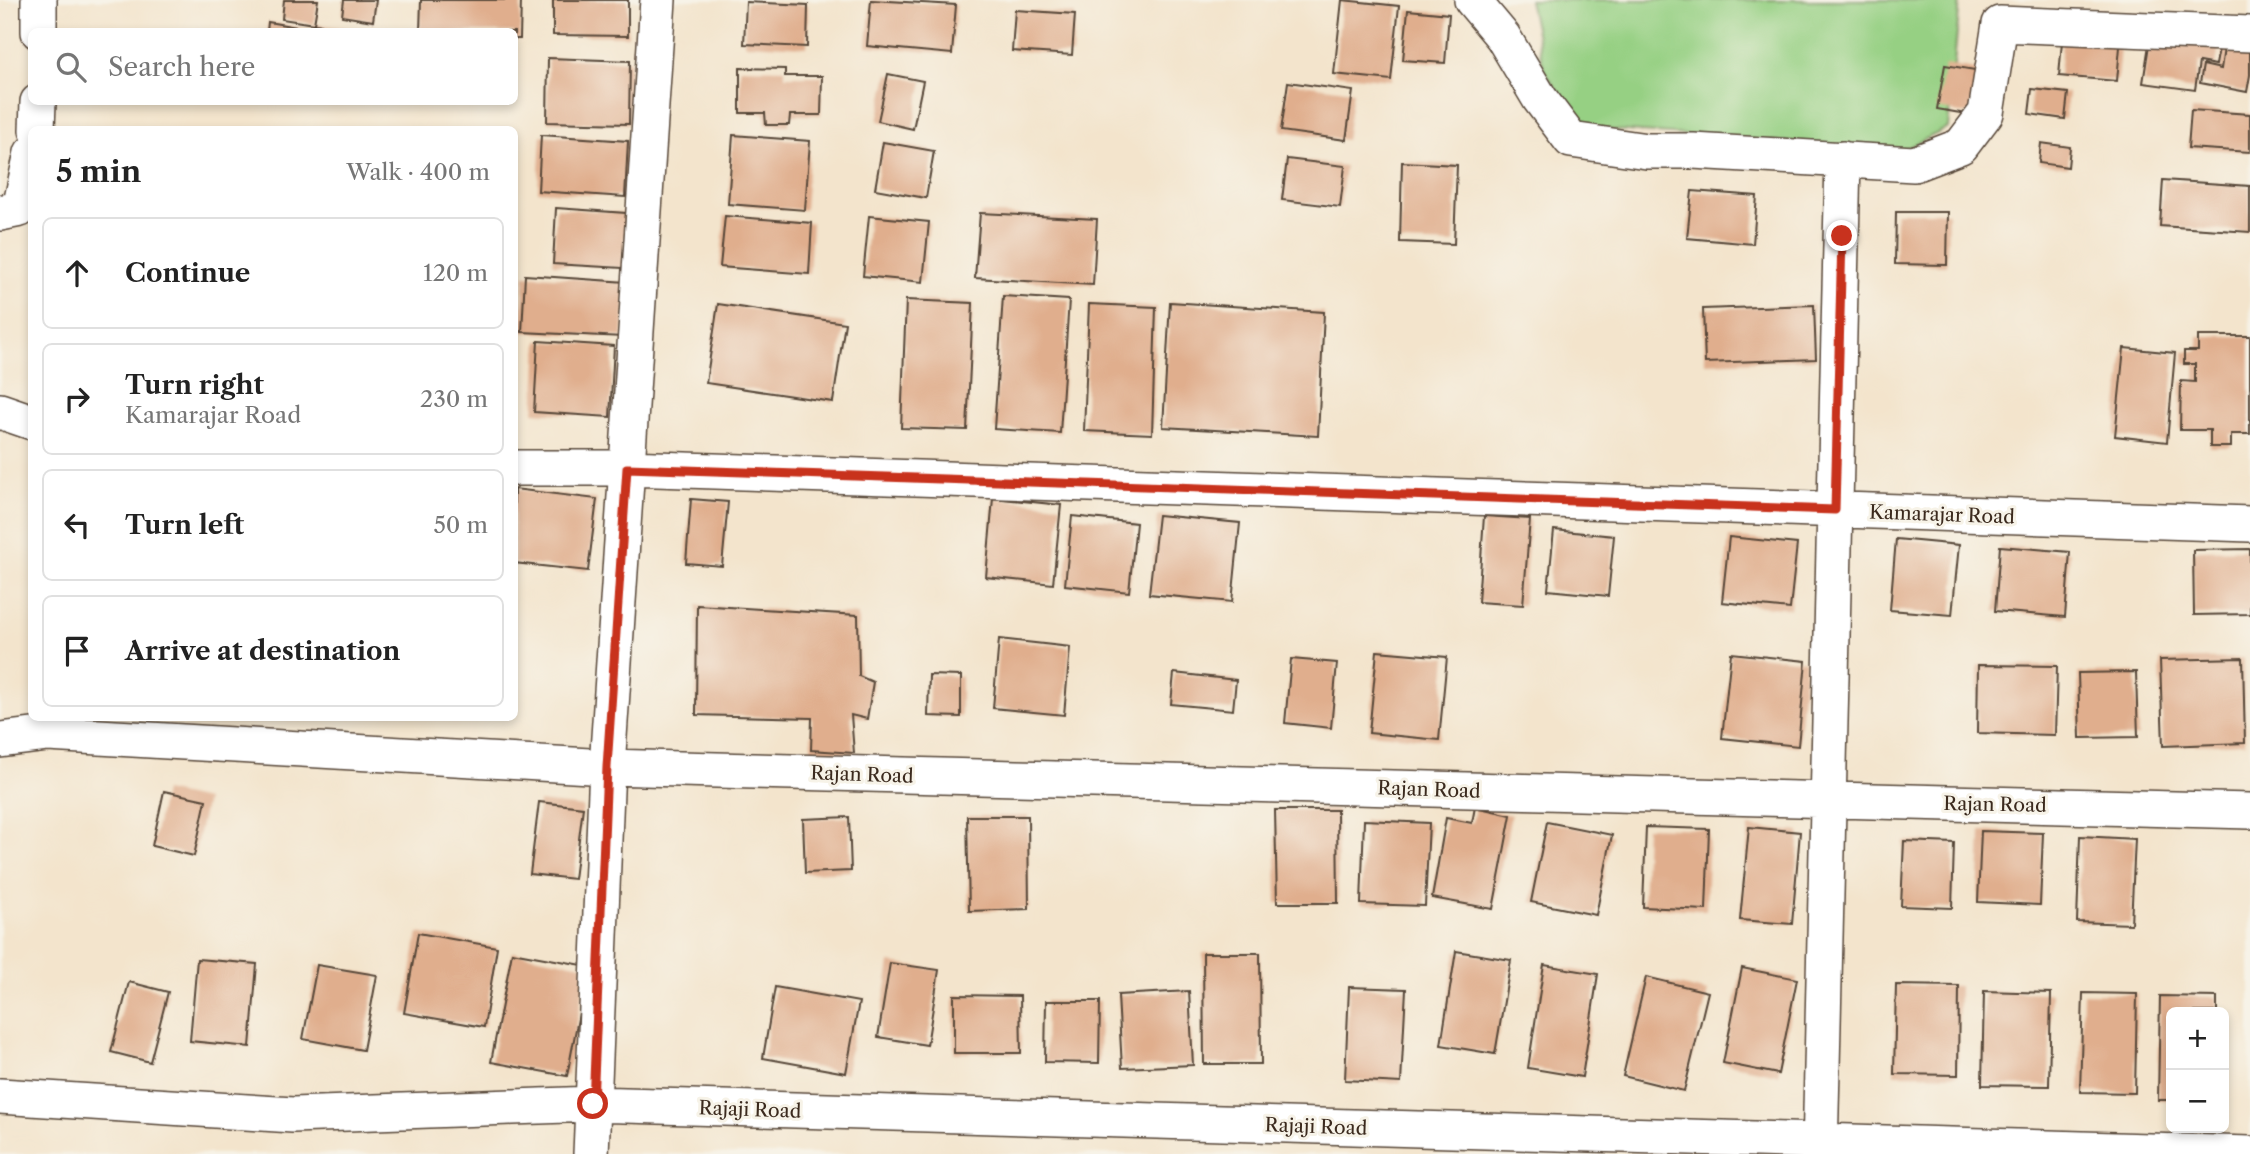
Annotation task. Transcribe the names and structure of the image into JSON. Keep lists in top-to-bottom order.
{
  "streets": {
    "street": ["Kamarajar Road", "Rajan Road", "Rajaji Road"]
  },
  "page": {
    "search": "Search here",
    "heading": ["5 min", "Walk · 400 m"],
    "list": [
      ["Continue", "120 m"],
      ["Turn right", "Kamarajar Road", "230 m"],
      ["Turn left", "50 m"],
      "Arrive at destination"
    ],
    "map_buttons": ["+", "−"]
  }
}
